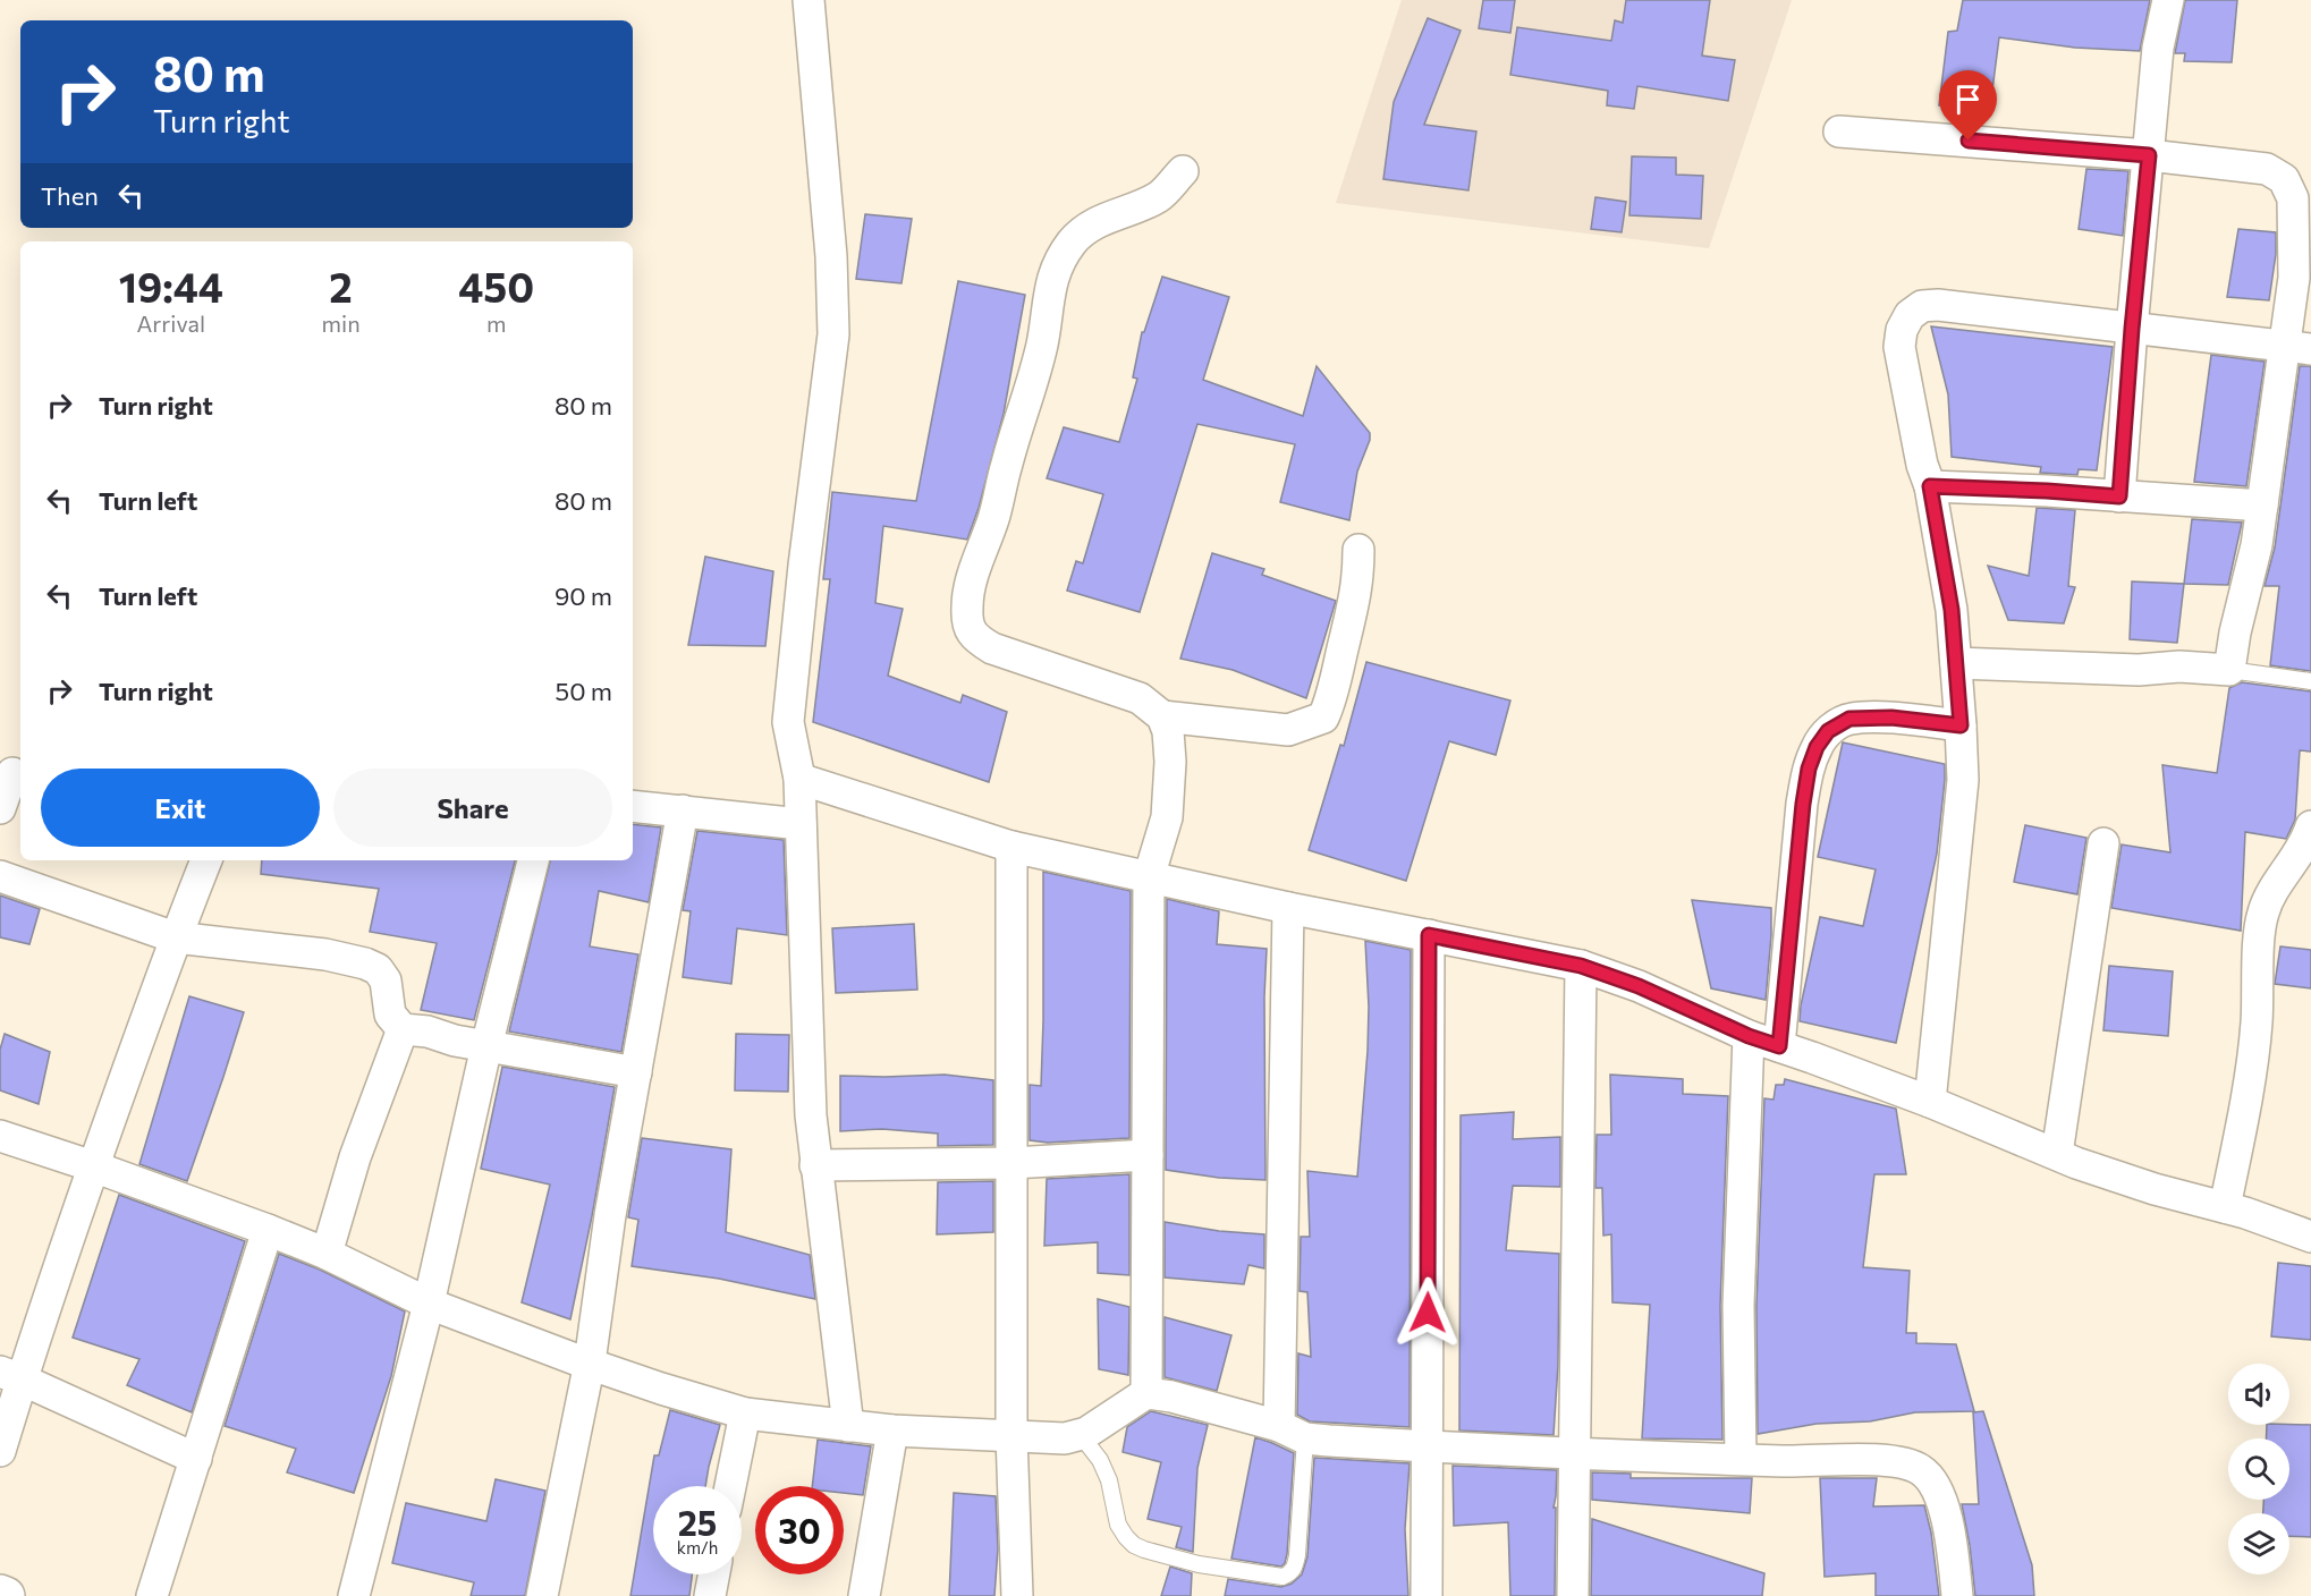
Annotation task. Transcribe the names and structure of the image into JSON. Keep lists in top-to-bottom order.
{
  "page": {
    "turn": ["80 m", "Turn right"],
    "then": "Then",
    "eta": [
      "19:44",
      "Arrival",
      "2",
      "min",
      "450",
      "m"
    ],
    "list": [
      {
        "name": "Turn right",
        "value": "80 m"
      },
      {
        "name": "Turn left",
        "value": "80 m"
      },
      {
        "name": "Turn left",
        "value": "90 m"
      },
      {
        "name": "Turn right",
        "value": "50 m"
      }
    ],
    "buttons": ["Exit", "Share"],
    "speed": "25 km/h",
    "limit": "30"
  }
}
